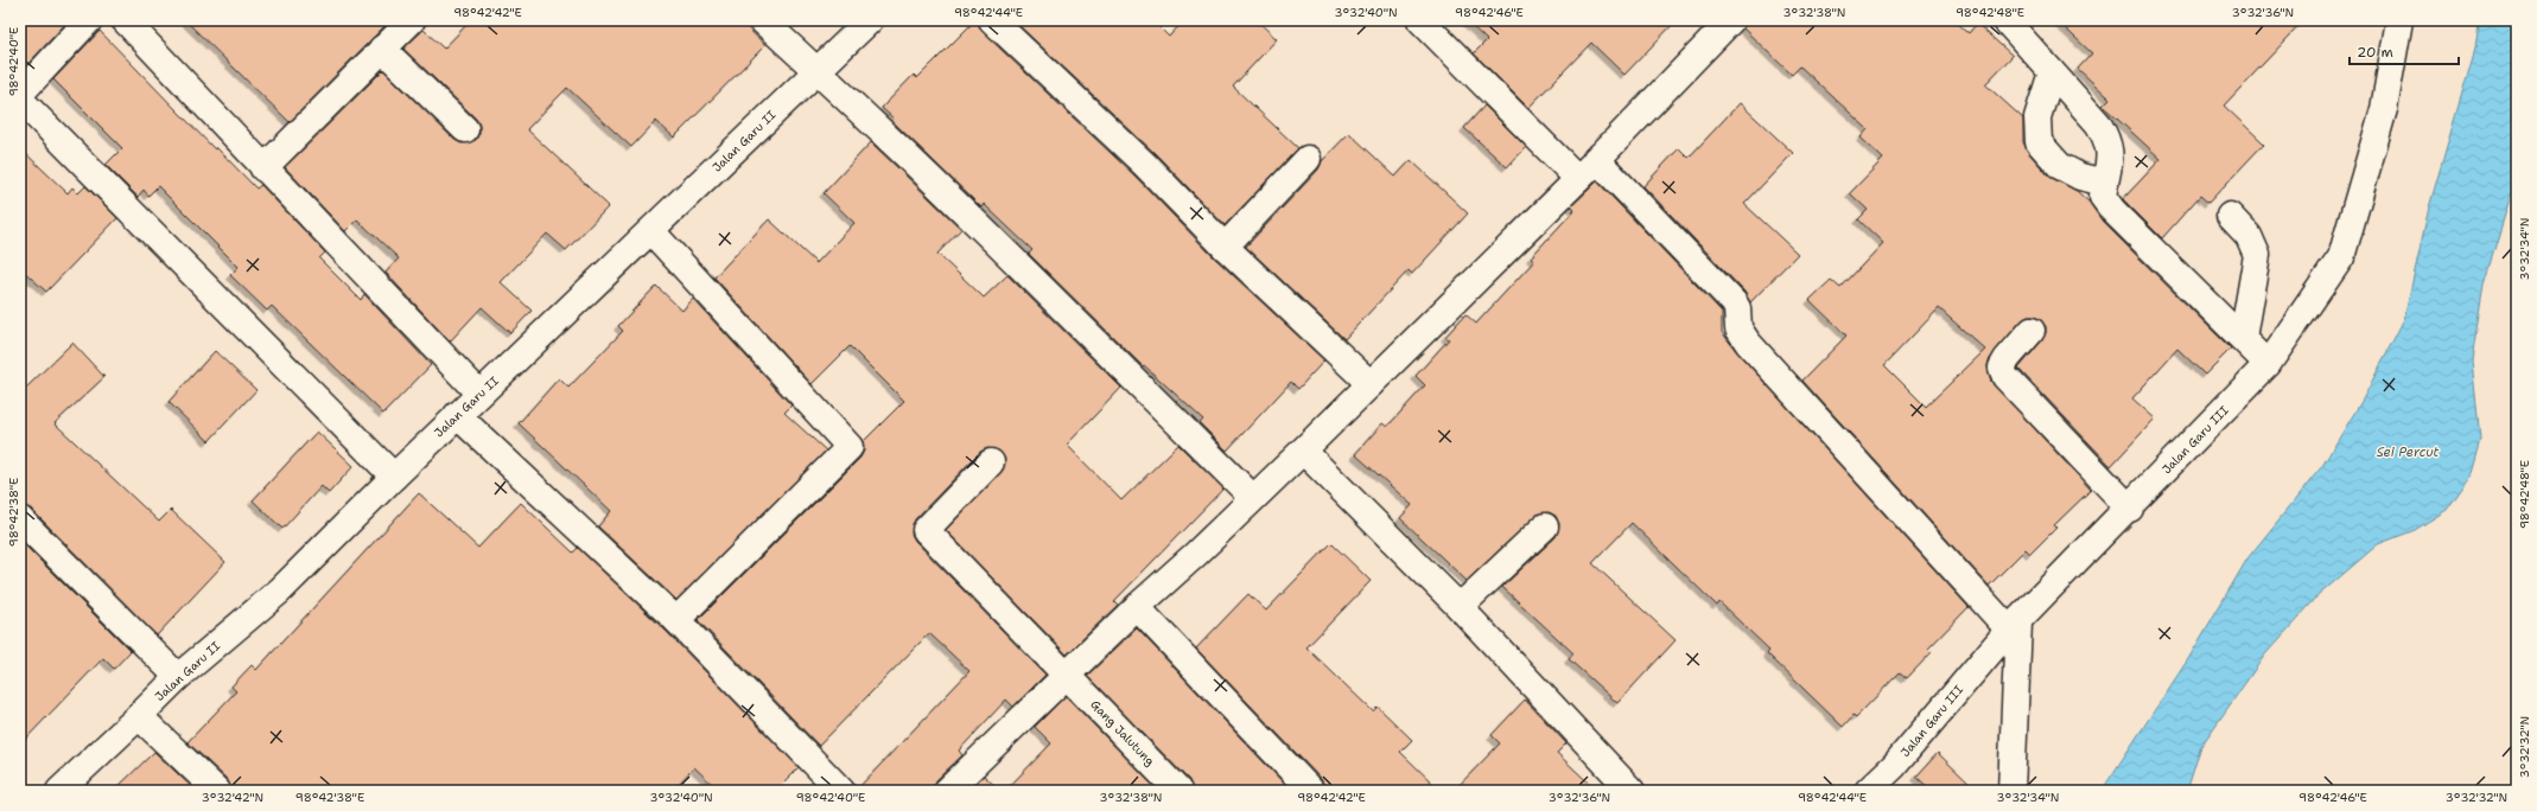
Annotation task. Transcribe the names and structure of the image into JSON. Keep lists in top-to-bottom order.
{
  "streets": {
    "street": ["Jalan Garu II", "Jalan Garu III", "Gang Jalutung"]
  },
  "water": ["Sei Percut"],
  "scale_bar": "20 m",
  "coordinates": [
    "98°42'42\"E",
    "98°42'44\"E",
    "3°32'40\"N",
    "98°42'46\"E",
    "3°32'38\"N",
    "98°42'48\"E",
    "3°32'36\"N",
    "98°42'40\"E",
    "3°32'34\"N",
    "98°42'38\"E",
    "3°32'32\"N",
    "3°32'42\"N"
  ]
}
